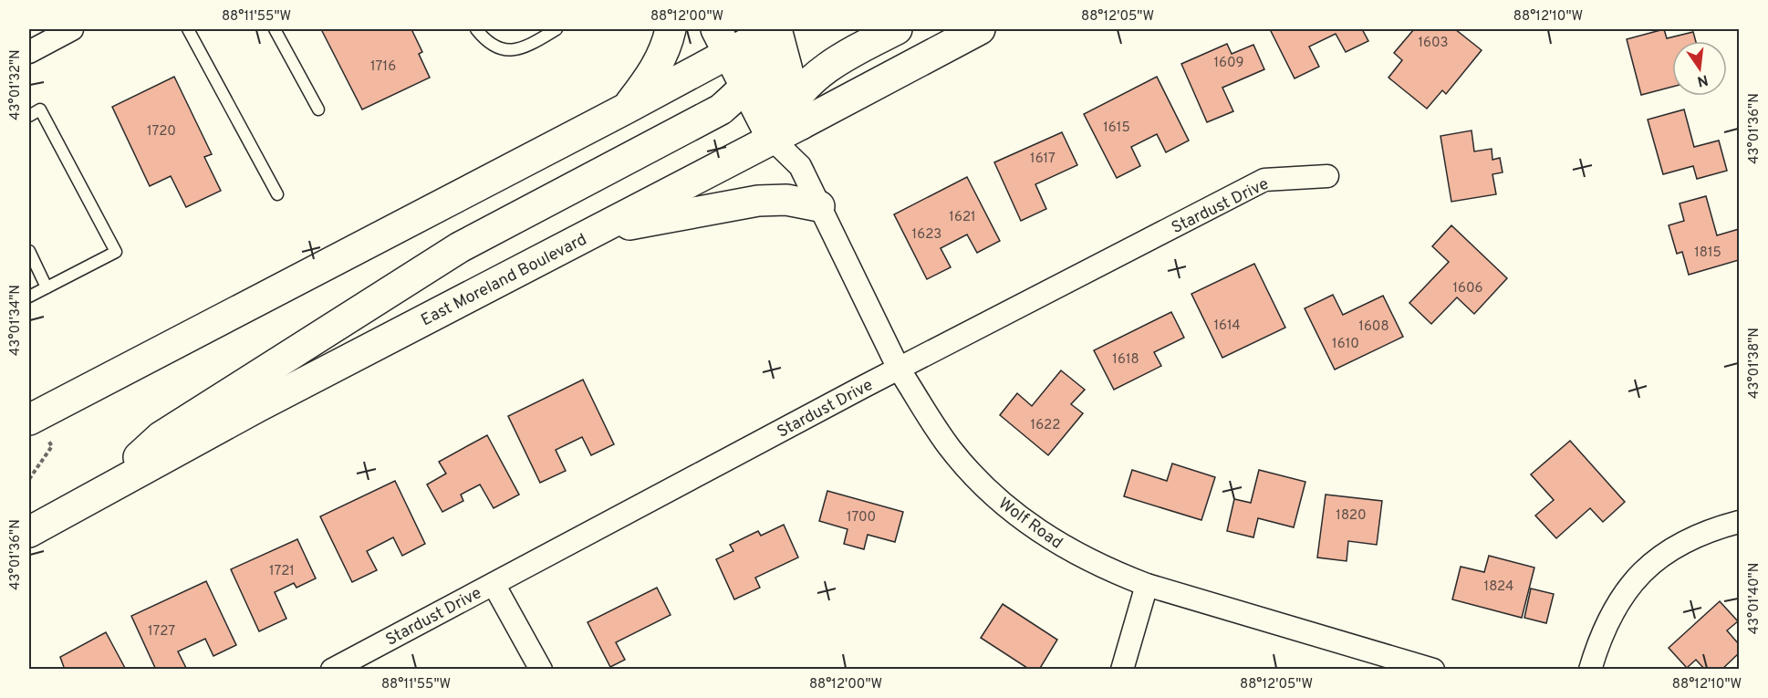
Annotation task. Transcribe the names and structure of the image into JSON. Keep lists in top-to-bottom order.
{
  "streets": {
    "main road": ["East Moreland Boulevard"],
    "street": ["Stardust Drive", "Wolf Road"]
  },
  "crossings": [
    ["Stardust Drive", "Wolf Road"],
    ["East Moreland Boulevard", "Wolf Road"]
  ],
  "house_numbers": [
    "1603",
    "1609",
    "1716",
    "1615",
    "1720",
    "1617",
    "1621",
    "1623",
    "1815",
    "1606",
    "1614",
    "1608",
    "1610",
    "1618",
    "1622",
    "1820",
    "1700",
    "1721",
    "1824",
    "1727"
  ],
  "north": "bottom",
  "coordinates": [
    "88°11'55\"W",
    "88°12'00\"W",
    "88°12'05\"W",
    "88°12'10\"W",
    "43°01'32\"N",
    "43°01'36\"N",
    "43°01'34\"N",
    "43°01'38\"N",
    "43°01'40\"N"
  ]
}
